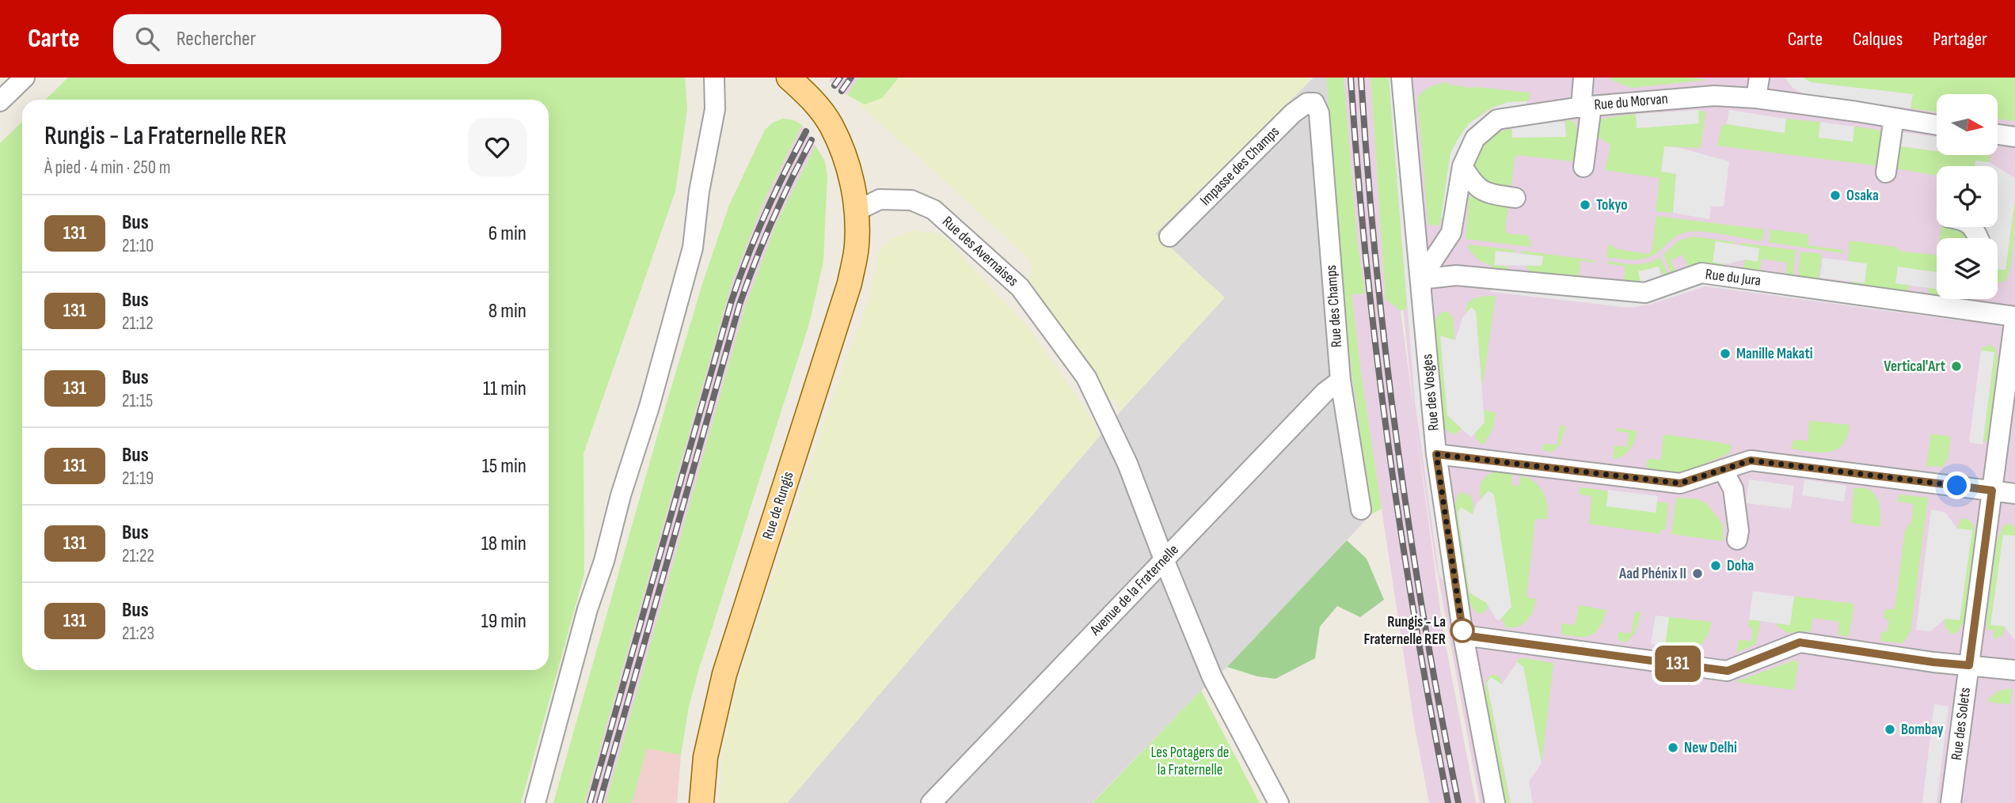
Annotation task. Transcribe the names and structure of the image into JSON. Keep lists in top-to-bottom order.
{
  "streets": {
    "main road": ["Rue de Rungis"],
    "street": [
      "Rue du Morvan",
      "Impasse des Champs",
      "Rue des Avernaises",
      "Rue du Jura",
      "Rue des Champs",
      "Rue des Vosges",
      "Avenue de la Fraternelle",
      "Rue des Solets"
    ]
  },
  "crossings": [
    ["Rue du Morvan", "Rue du Jura"],
    ["Rue du Morvan", "Rue des Vosges"],
    ["Impasse des Champs", "Rue des Champs"],
    ["Rue des Avernaises", "Rue de Rungis"],
    ["Rue des Avernaises", "Avenue de la Fraternelle"],
    ["Rue du Jura", "Rue des Vosges"],
    ["Rue du Jura", "Rue des Solets"],
    ["Rue des Champs", "Avenue de la Fraternelle"]
  ],
  "parks": ["Les Potagers de la Fraternelle"],
  "places": [
    "Osaka",
    "Tokyo",
    "Manille Makati",
    "Vertical'Art",
    "Doha",
    "Aad Phénix II",
    "Rungis - La Fraternelle RER",
    "Bombay",
    "New Delhi"
  ],
  "lines": ["bus line 131"],
  "north": "right",
  "page": {
    "header": "Carte",
    "search": "Rechercher",
    "nav": ["Carte", "Calques", "Partager"],
    "on_map": "131",
    "heading": ["Rungis - La Fraternelle RER", "À pied · 4 min · 250 m"],
    "list": [
      {
        "mark": "131",
        "name": "Bus",
        "note": "21:10",
        "value": "6 min"
      },
      {
        "mark": "131",
        "name": "Bus",
        "note": "21:12",
        "value": "8 min"
      },
      {
        "mark": "131",
        "name": "Bus",
        "note": "21:15",
        "value": "11 min"
      },
      {
        "mark": "131",
        "name": "Bus",
        "note": "21:19",
        "value": "15 min"
      },
      {
        "mark": "131",
        "name": "Bus",
        "note": "21:22",
        "value": "18 min"
      },
      {
        "mark": "131",
        "name": "Bus",
        "note": "21:23",
        "value": "19 min"
      }
    ]
  }
}
